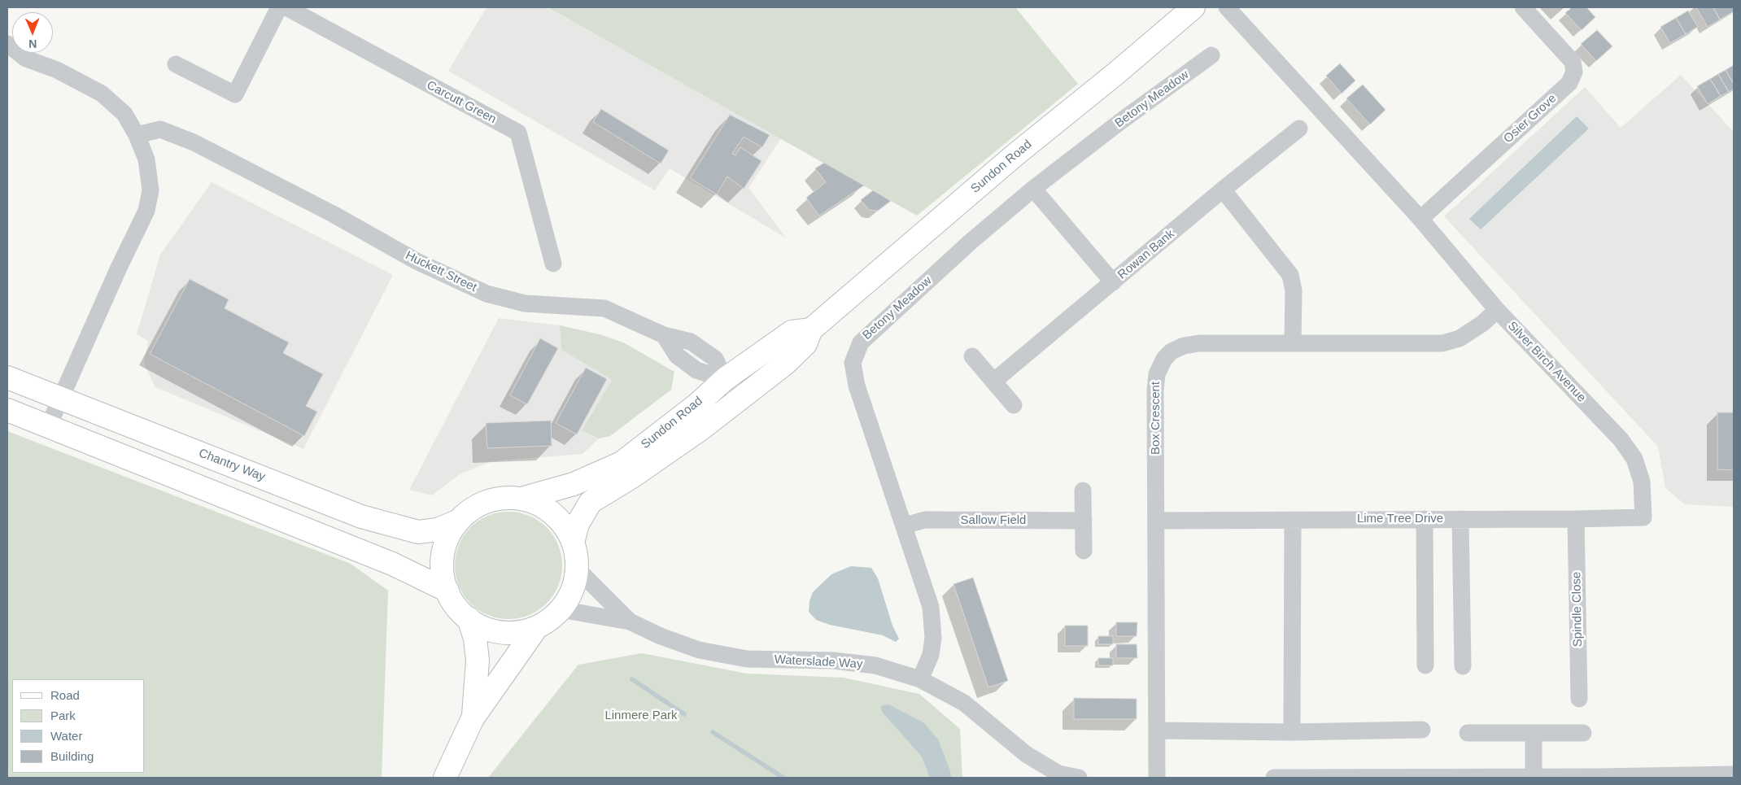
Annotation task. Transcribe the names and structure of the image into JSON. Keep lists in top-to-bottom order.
{
  "streets": {
    "main road": ["Sundon Road", "Chantry Way"],
    "street": [
      "Betony Meadow",
      "Carcutt Green",
      "Osier Grove",
      "Rowan Bank",
      "Huckett Street",
      "Silver Birch Avenue",
      "Box Crescent",
      "Lime Tree Drive",
      "Sallow Field",
      "Spindle Close",
      "Waterslade Way"
    ]
  },
  "crossings": [
    ["Betony Meadow", "Sallow Field"],
    ["Betony Meadow", "Waterslade Way"],
    ["Osier Grove", "Silver Birch Avenue"],
    ["Sundon Road", "Huckett Street"],
    ["Sundon Road", "Chantry Way"],
    ["Sundon Road", "Waterslade Way"],
    ["Silver Birch Avenue", "Box Crescent"],
    ["Silver Birch Avenue", "Lime Tree Drive"],
    ["Box Crescent", "Lime Tree Drive"],
    ["Chantry Way", "Waterslade Way"],
    ["Lime Tree Drive", "Spindle Close"]
  ],
  "parks": ["Linmere Park"],
  "legend": [
    "Road",
    "Park",
    "Water",
    "Building"
  ],
  "north": "bottom"
}
